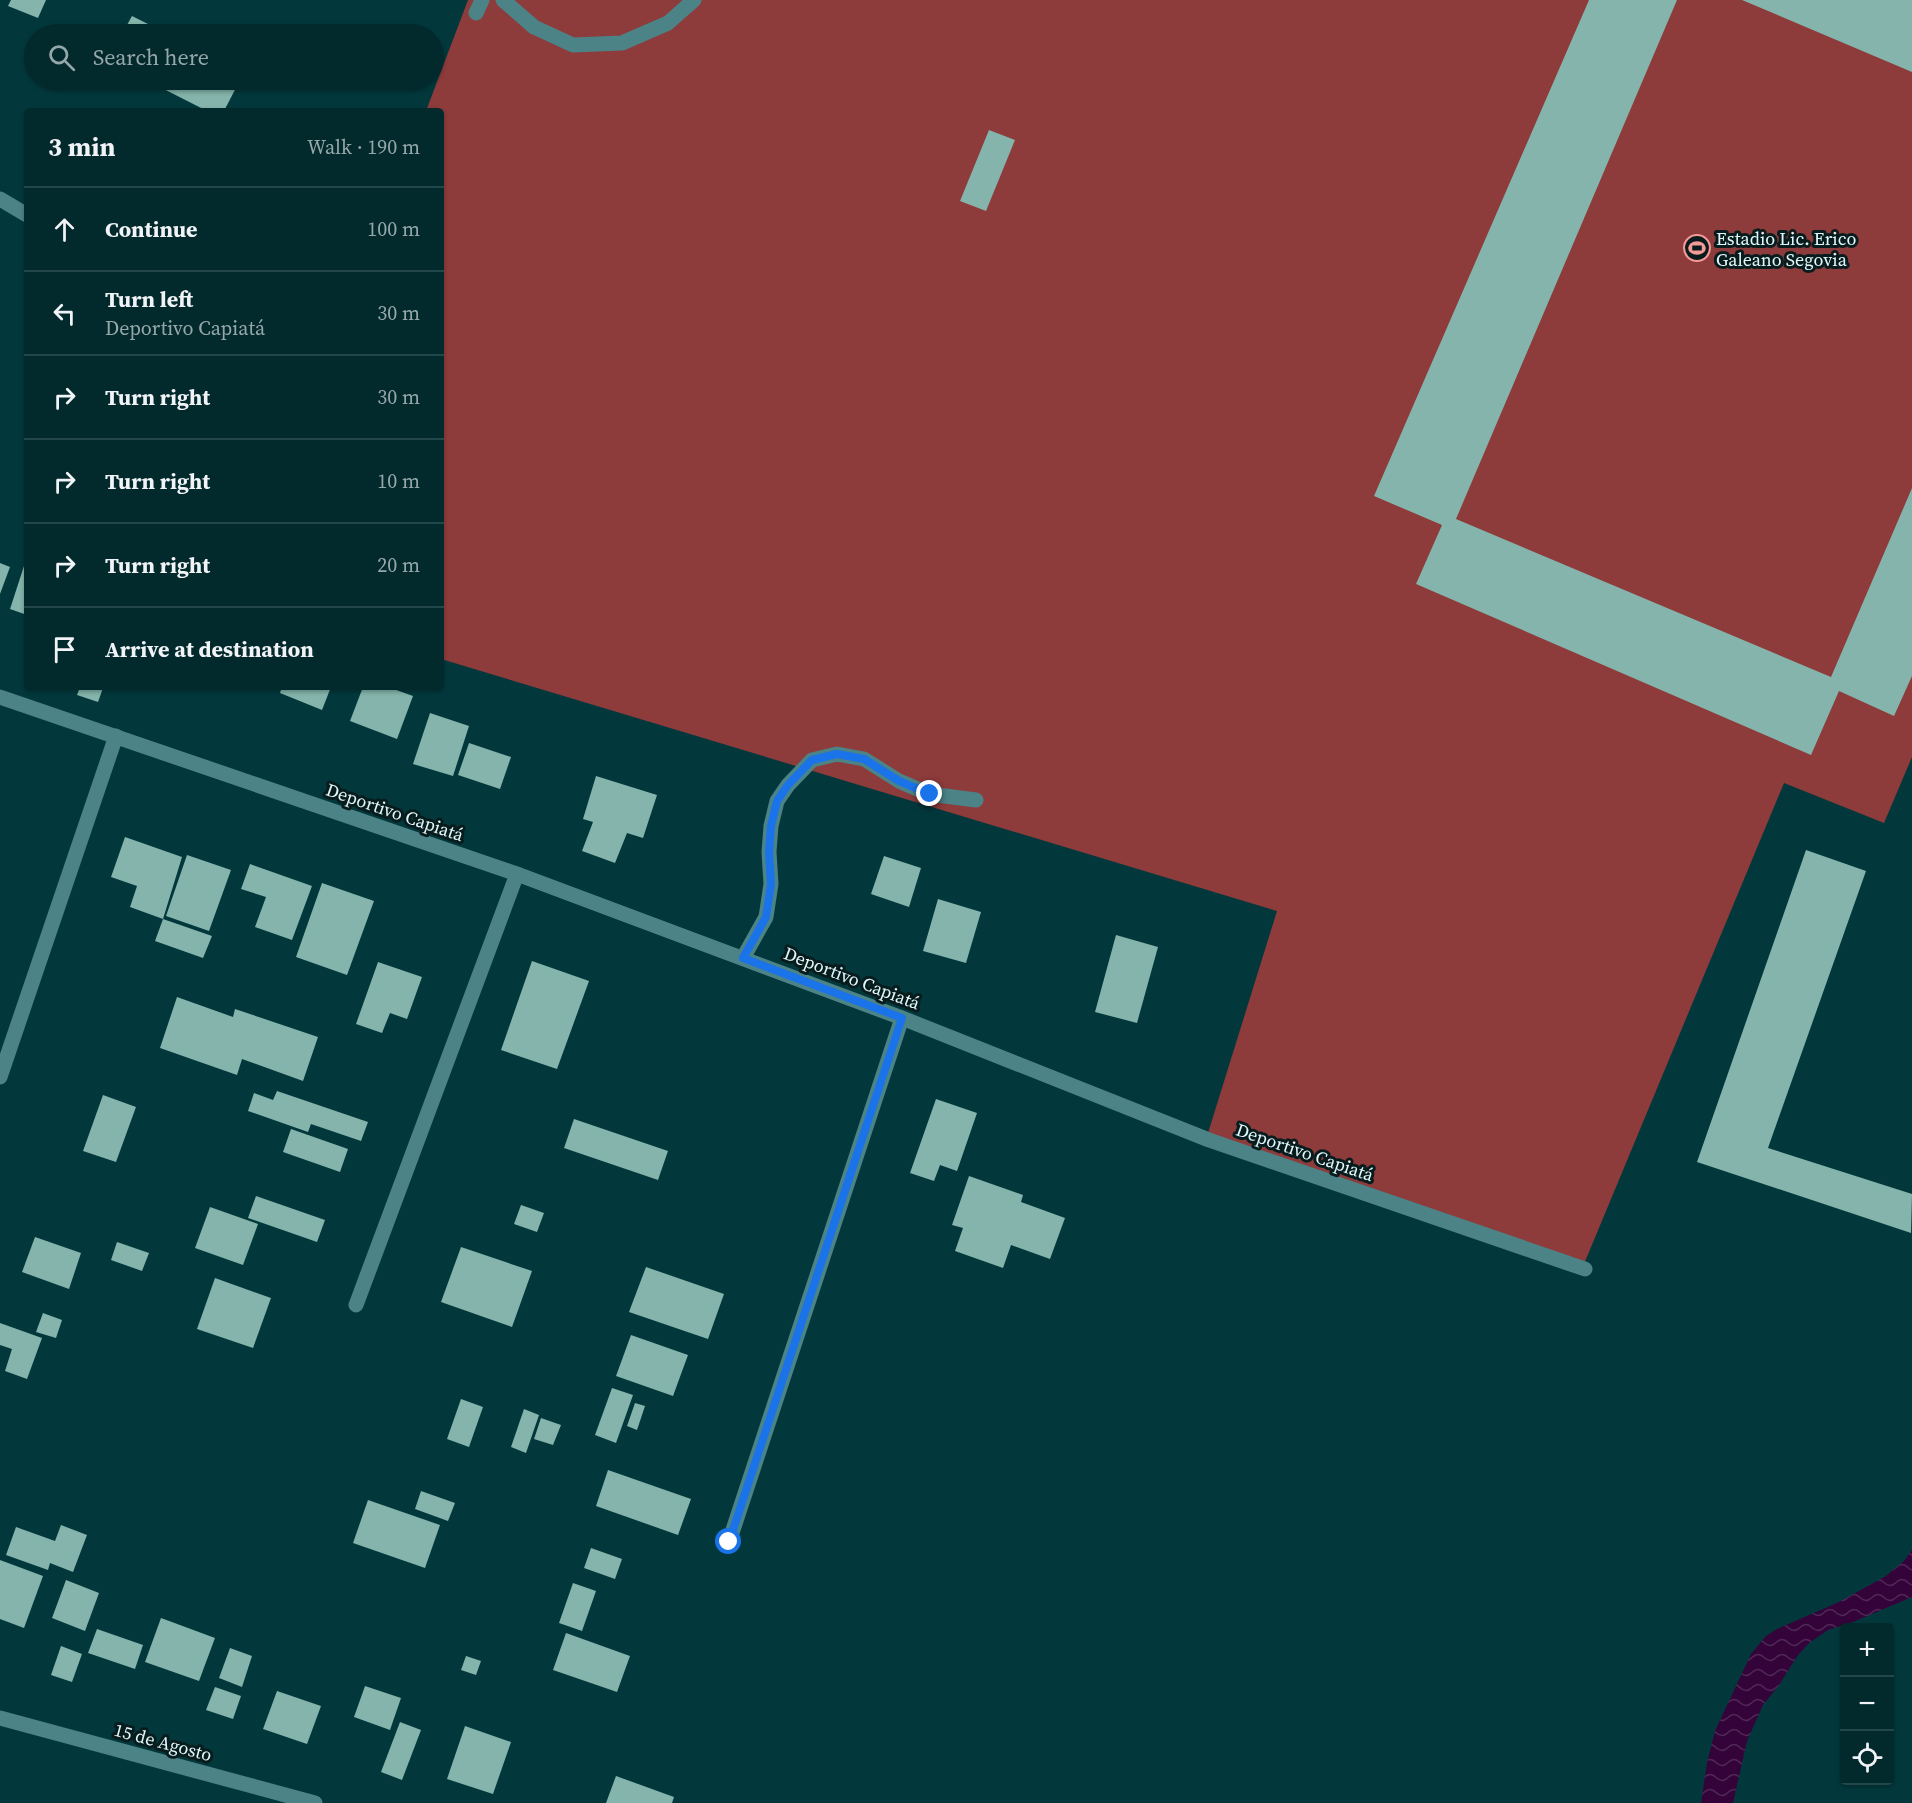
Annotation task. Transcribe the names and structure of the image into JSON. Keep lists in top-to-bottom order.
{
  "streets": {
    "street": ["Deportivo Capiatá", "15 de Agosto"]
  },
  "places": {
    "sports": ["Estadio Lic. Erico Galeano Segovia"]
  },
  "page": {
    "search": "Search here",
    "heading": ["3 min", "Walk · 190 m"],
    "list": [
      ["Continue", "100 m"],
      ["Turn left", "Deportivo Capiatá", "30 m"],
      ["Turn right", "30 m"],
      ["Turn right", "10 m"],
      ["Turn right", "20 m"],
      "Arrive at destination"
    ],
    "map_buttons": ["+", "−"]
  }
}
